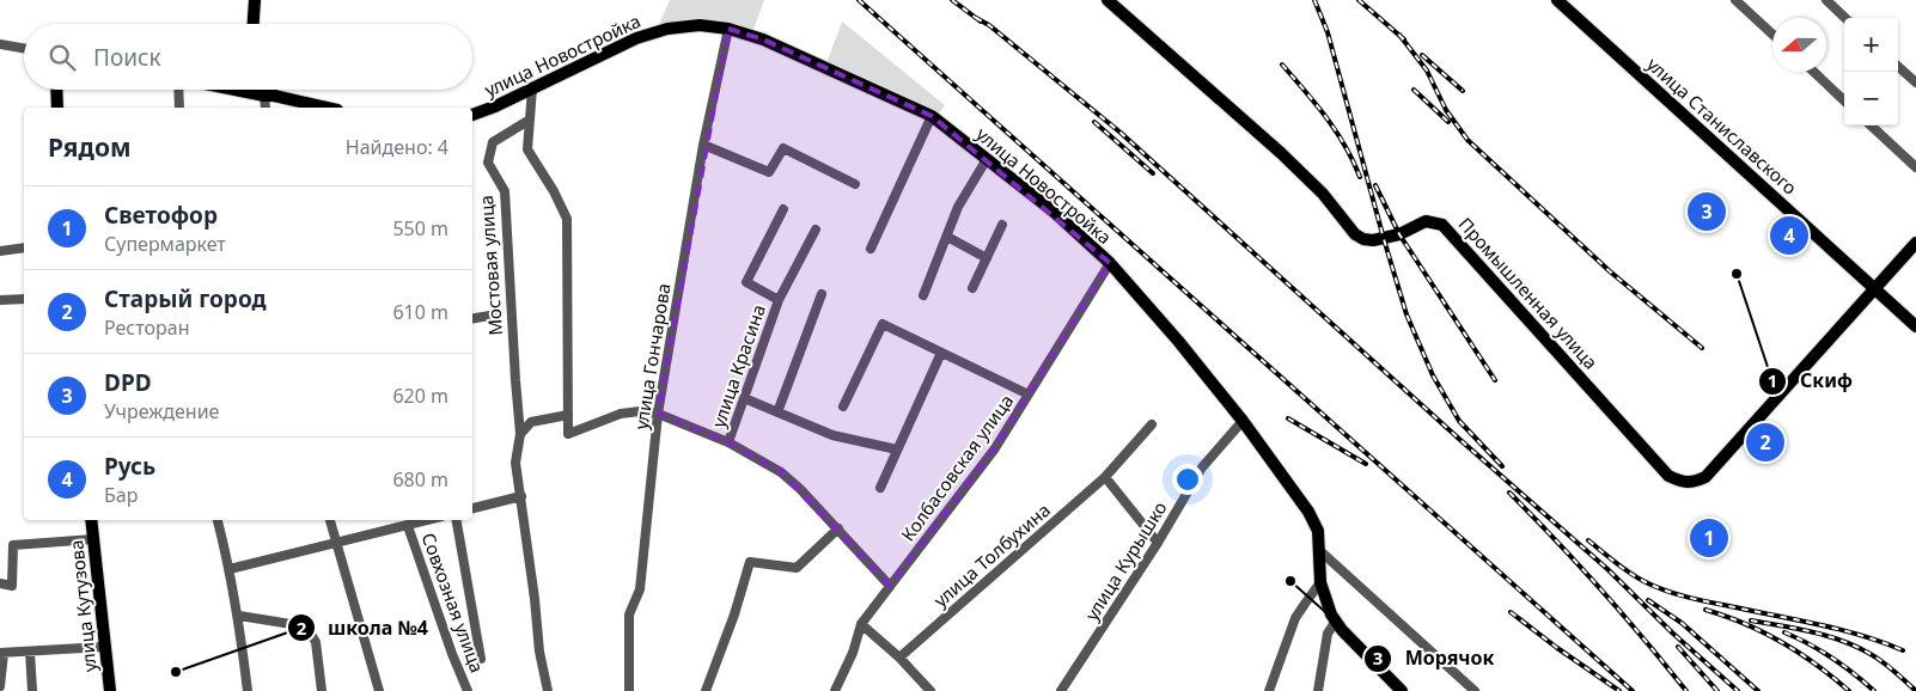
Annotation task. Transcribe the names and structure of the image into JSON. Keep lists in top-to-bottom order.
{
  "streets": {
    "main road": [
      "улица Новостройка",
      "улица Станиславского",
      "Промышленная улица",
      "улица Кутузова"
    ],
    "street": [
      "Мостовая улица",
      "улица Гончарова",
      "улица Красина",
      "Колбасовская улица",
      "улица Толбухина",
      "улица Курышко",
      "Совхозная улица"
    ]
  },
  "crossings": [
    ["улица Новостройка", "улица Гончарова"],
    ["улица Новостройка", "Колбасовская улица"],
    ["улица Новостройка", "улица Курышко"],
    ["улица Станиславского", "Промышленная улица"]
  ],
  "places": ["Скиф", "Морячок", "школа №4"],
  "north": "left",
  "page": {
    "map_buttons": ["+", "−"],
    "search": "Поиск",
    "heading": ["Рядом", "Найдено: 4"],
    "list": [
      {
        "mark": "1",
        "name": "Светофор",
        "note": "Супермаркет",
        "value": "550 m"
      },
      {
        "mark": "2",
        "name": "Старый город",
        "note": "Ресторан",
        "value": "610 m"
      },
      {
        "mark": "3",
        "name": "DPD",
        "note": "Учреждение",
        "value": "620 m"
      },
      {
        "mark": "4",
        "name": "Русь",
        "note": "Бар",
        "value": "680 m"
      }
    ],
    "pins": [
      "3",
      "4",
      "2",
      "1"
    ]
  }
}
